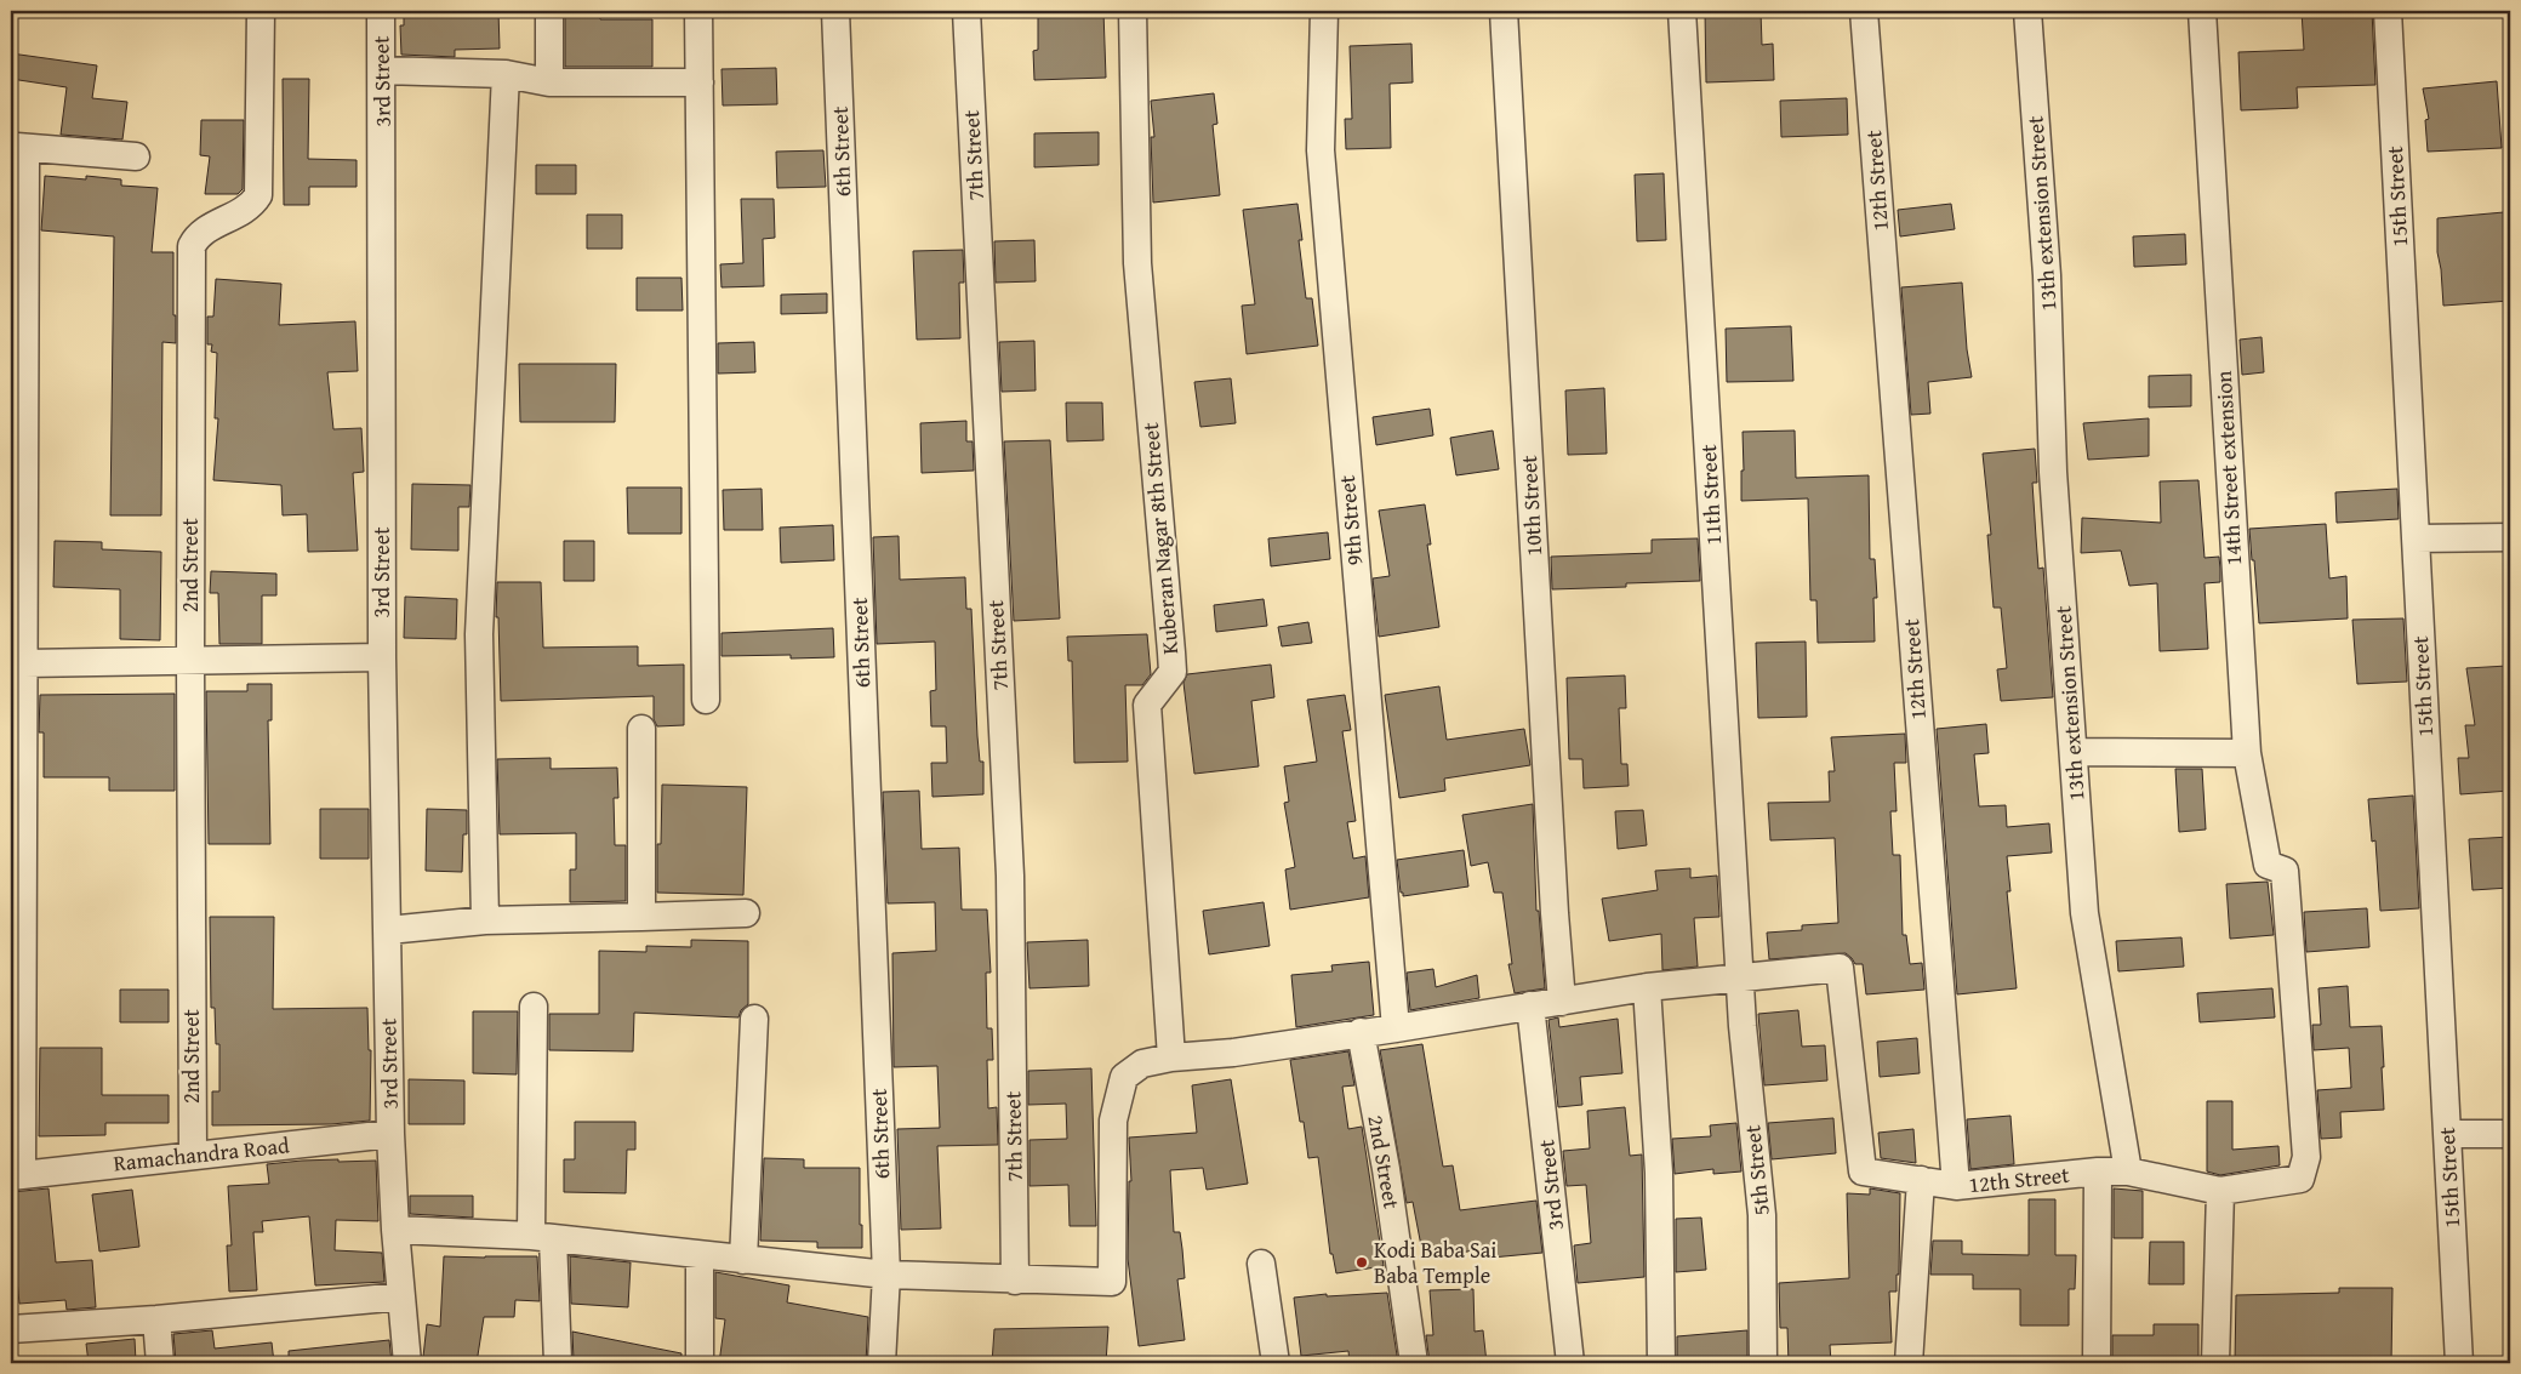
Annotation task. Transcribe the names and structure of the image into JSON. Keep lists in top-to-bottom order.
{
  "streets": {
    "street": [
      "3rd Street",
      "6th Street",
      "7th Street",
      "12th Street",
      "15th Street",
      "13th extension Street",
      "14th Street extension",
      "11th Street",
      "10th Street",
      "9th Street",
      "Kuberan Nagar 8th Street",
      "2nd Street",
      "Ramachandra Road",
      "5th Street"
    ]
  },
  "crossings": [
    ["3rd Street", "Ramachandra Road"],
    ["11th Street", "5th Street"],
    ["2nd Street", "Ramachandra Road"]
  ],
  "places": ["Kodi Baba Sai Baba Temple"]
}
